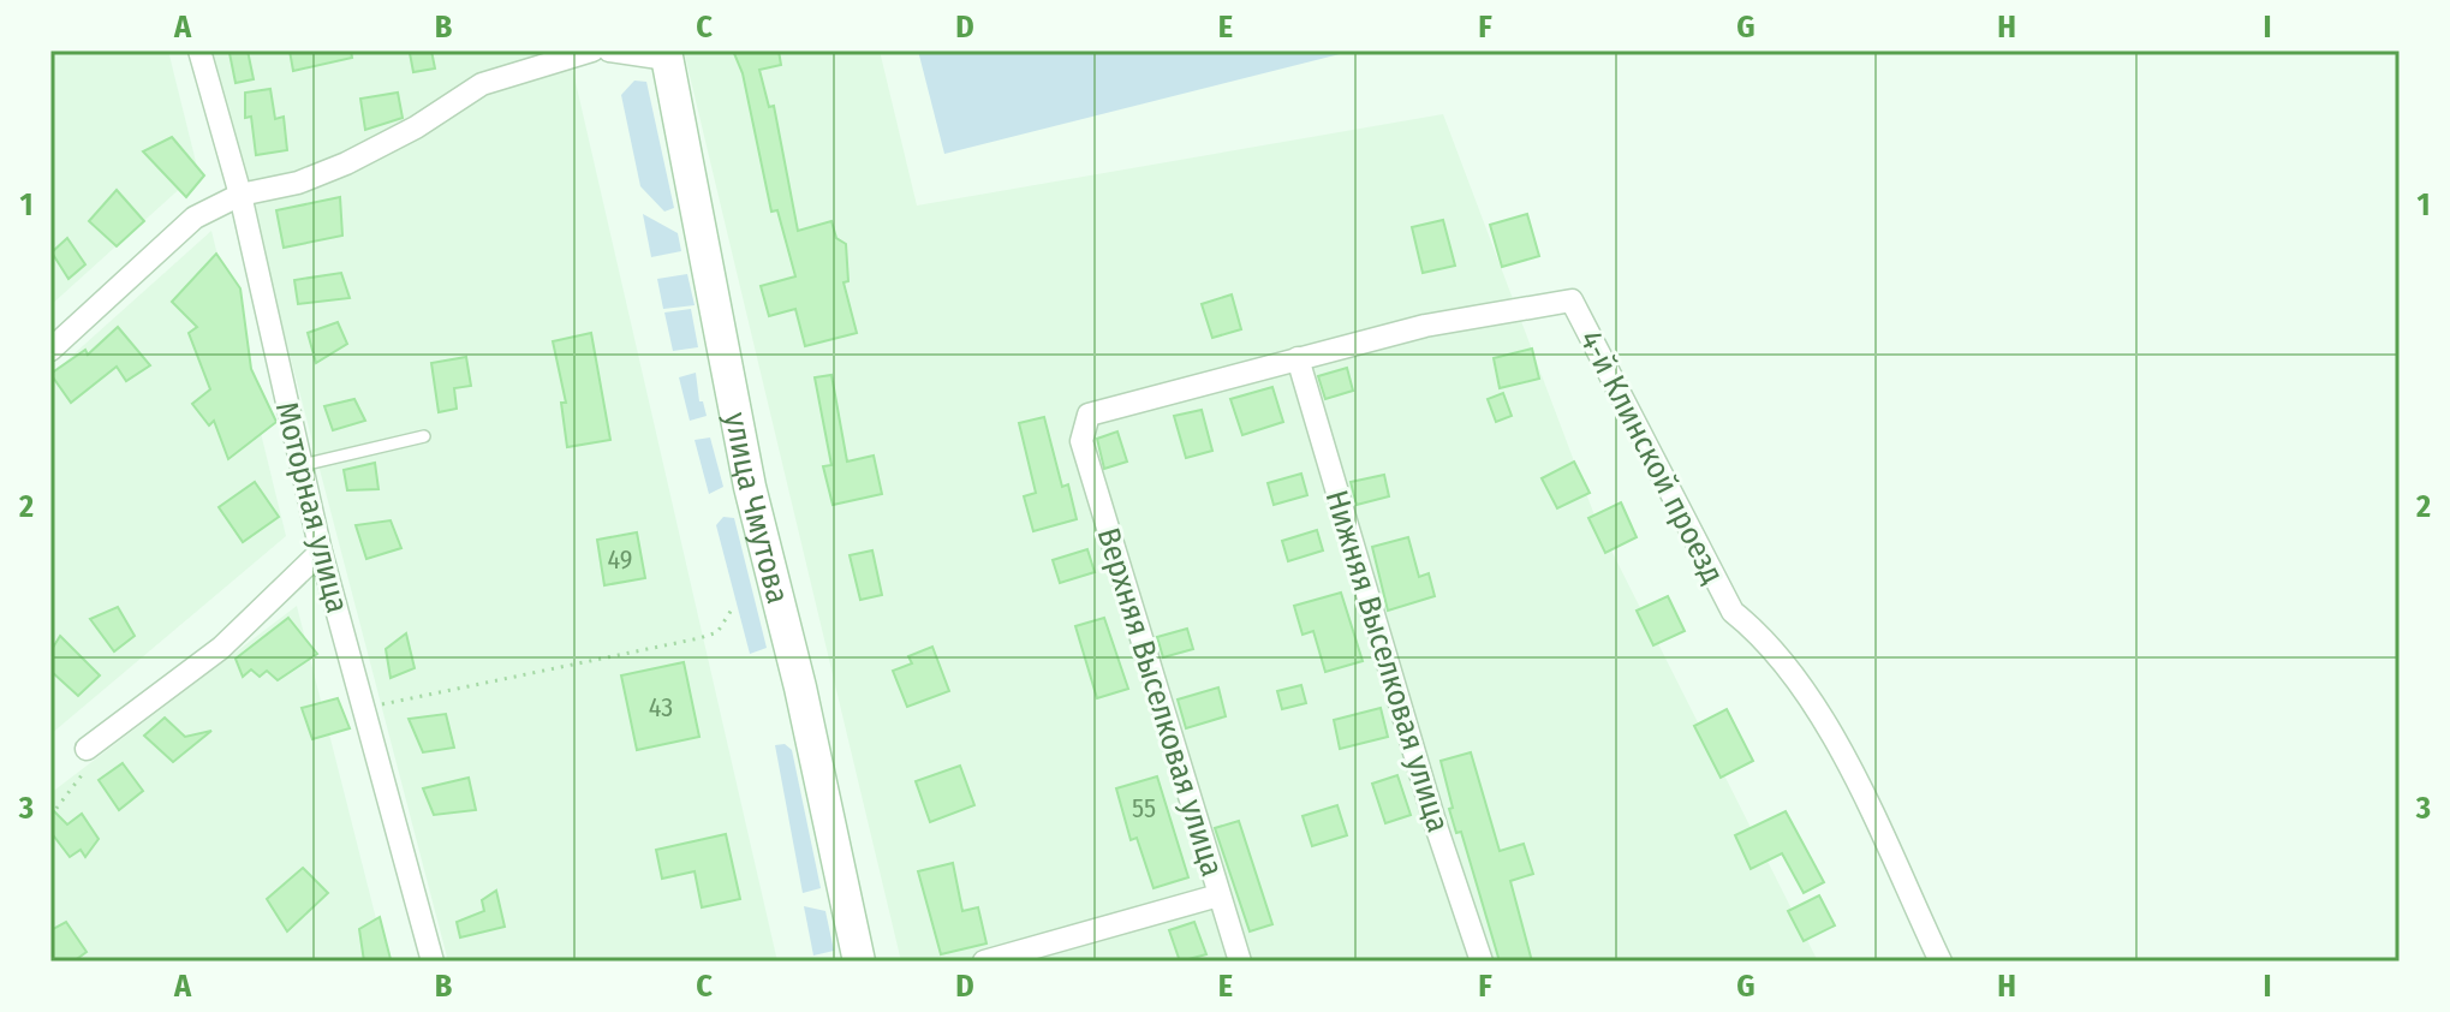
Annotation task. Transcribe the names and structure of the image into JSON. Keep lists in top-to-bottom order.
{
  "streets": {
    "main road": ["улица Чмутова"],
    "street": [
      "4-й Клинской проезд",
      "Моторная улица",
      "Нижняя Выселковая улица",
      "Верхняя Выселковая улица"
    ]
  },
  "crossings": [
    ["4-й Клинской проезд", "Нижняя Выселковая улица"],
    ["4-й Клинской проезд", "Верхняя Выселковая улица"]
  ],
  "house_numbers": ["49", "43", "55"],
  "grid": {
    "columns": [
      "A",
      "B",
      "C",
      "D",
      "E",
      "F",
      "G",
      "H",
      "I"
    ],
    "rows": ["1", "2", "3"]
  }
}
